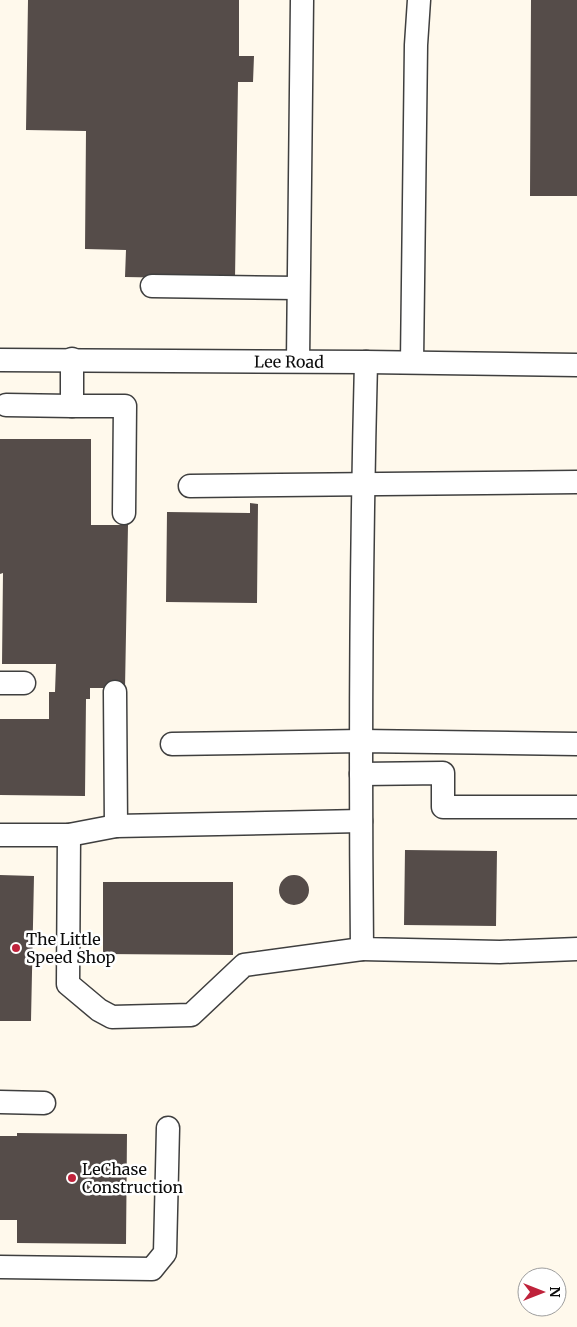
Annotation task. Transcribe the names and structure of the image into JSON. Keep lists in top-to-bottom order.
{
  "streets": {
    "street": ["Lee Road"]
  },
  "places": ["The Little Speed Shop", "LeChase Construction"],
  "north": "right"
}
